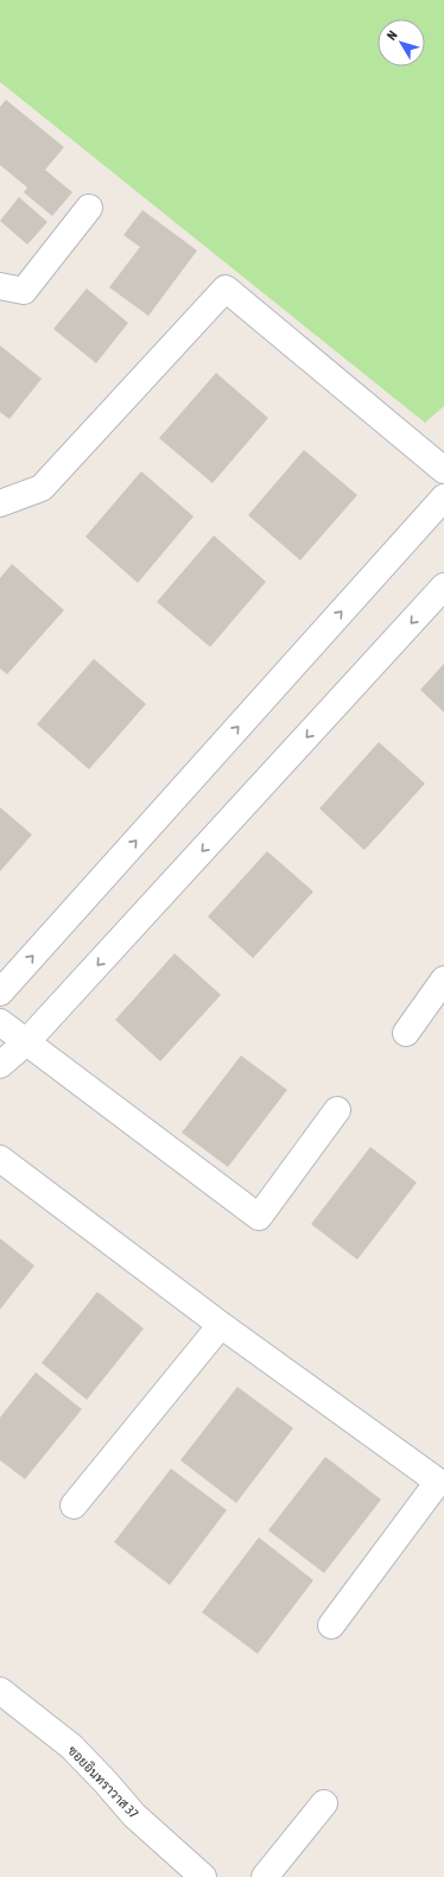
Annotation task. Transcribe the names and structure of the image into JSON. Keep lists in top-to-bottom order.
{
  "streets": {
    "street": ["ซอยอินทราวาส 37"]
  },
  "north": "top left"
}
